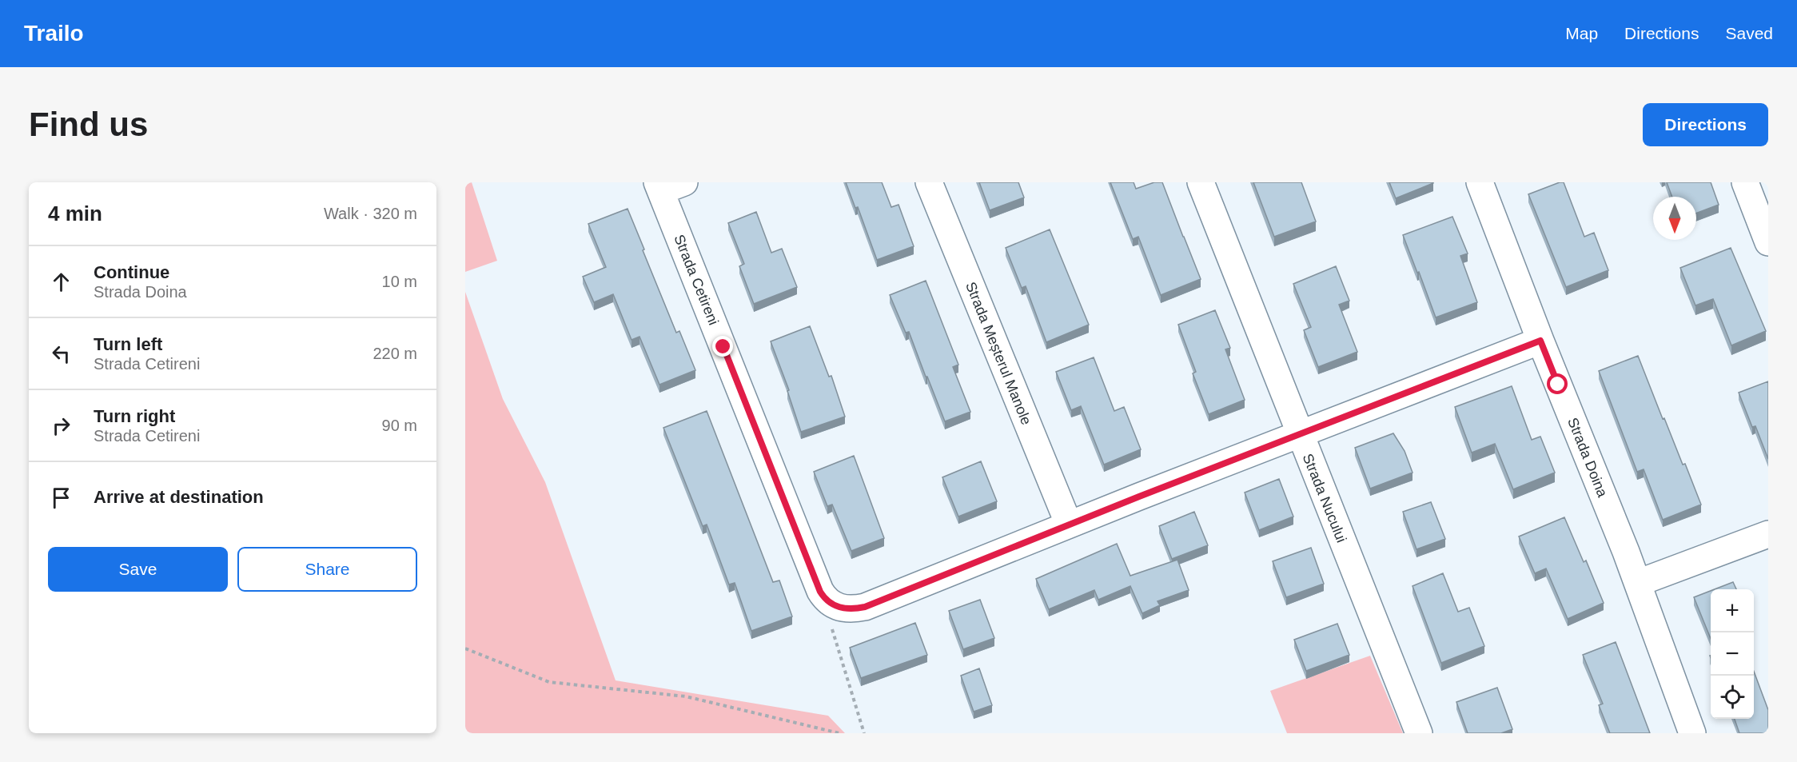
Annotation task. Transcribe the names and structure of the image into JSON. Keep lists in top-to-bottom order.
{
  "streets": {
    "street": [
      "Strada Cetireni",
      "Strada Meșterul Manole",
      "Strada Doina",
      "Strada Nucului"
    ]
  },
  "north": "bottom",
  "page": {
    "header": "Trailo",
    "nav": ["Map", "Directions", "Saved"],
    "buttons": [
      "Directions",
      ["Save", "Share"]
    ],
    "title": "Find us",
    "heading": ["4 min", "Walk · 320 m"],
    "list": [
      ["Continue", "Strada Doina", "10 m"],
      ["Turn left", "Strada Cetireni", "220 m"],
      ["Turn right", "Strada Cetireni", "90 m"],
      "Arrive at destination"
    ],
    "map_buttons": ["+", "−"]
  }
}
